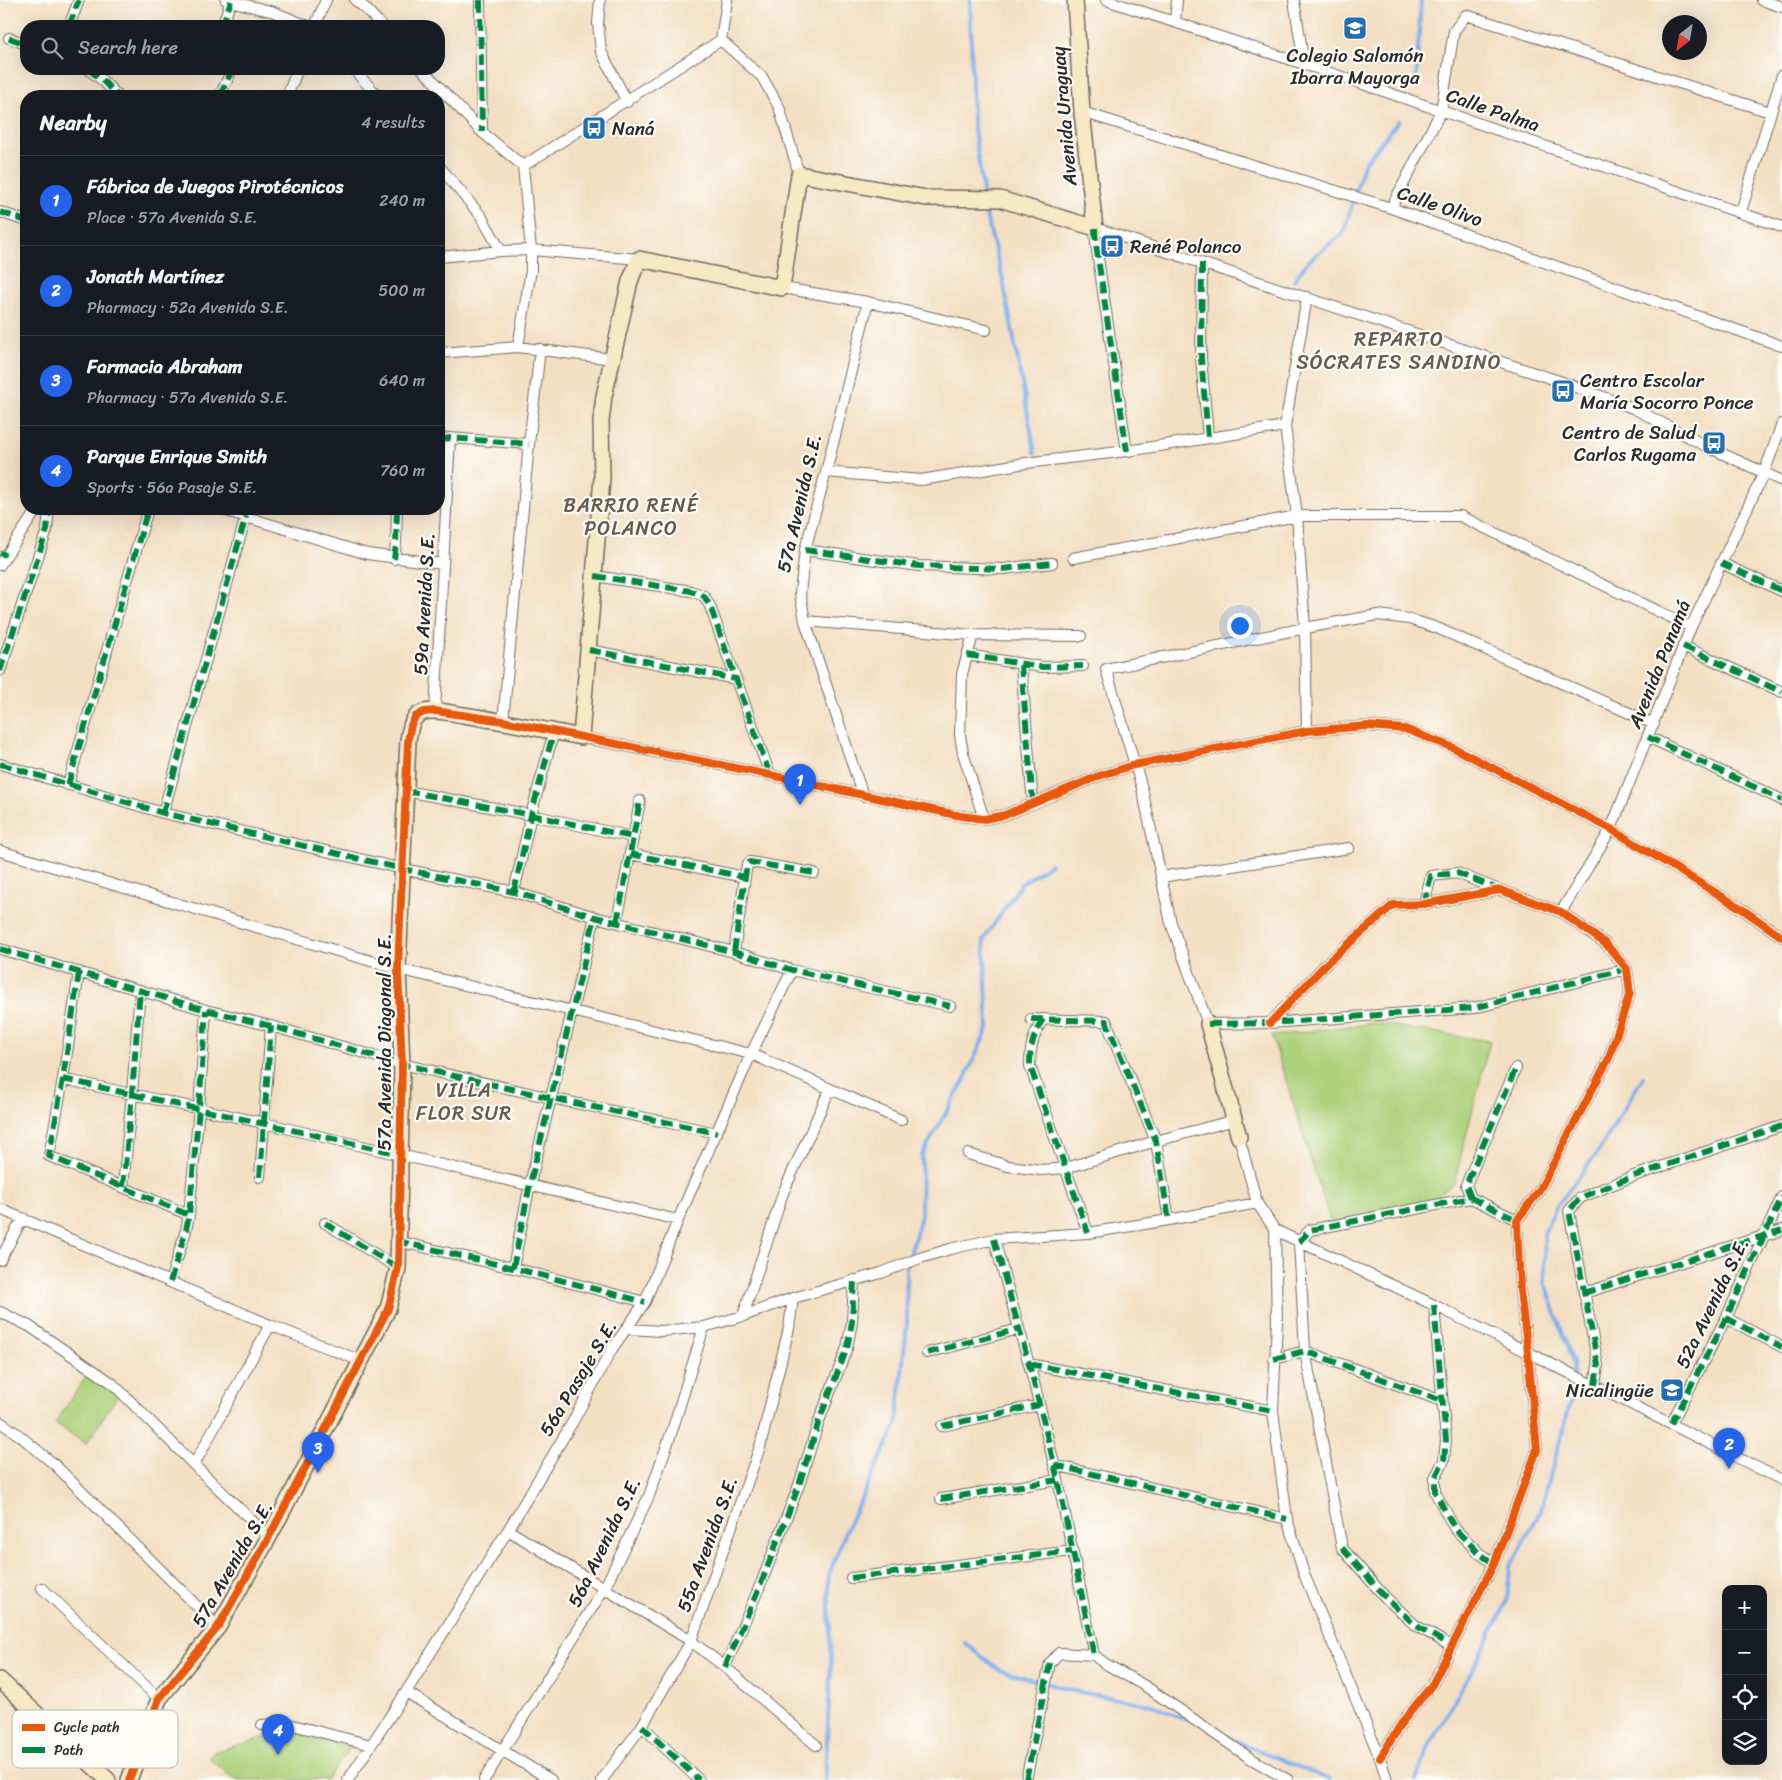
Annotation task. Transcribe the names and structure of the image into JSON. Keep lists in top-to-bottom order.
{
  "streets": {
    "street": [
      "Calle Palma",
      "Avenida Uraguay",
      "Calle Olivo",
      "57a Avenida S.E.",
      "59a Avenida S.E.",
      "Avenida Panamá",
      "57a Avenida Diagonal S.E.",
      "52a Avenida S.E.",
      "56a Pasaje S.E.",
      "56a Avenida S.E.",
      "55a Avenida S.E."
    ]
  },
  "crossings": [
    ["Avenida Uraguay", "Calle Olivo"],
    ["57a Avenida S.E.", "57a Avenida Diagonal S.E."],
    ["59a Avenida S.E.", "57a Avenida Diagonal S.E."]
  ],
  "districts": ["REPARTO SÓCRATES SANDINO", "BARRIO RENÉ POLANCO", "VILLA FLOR SUR"],
  "places": {
    "school or university": ["Colegio Salomón Ibarra Mayorga", "Nicalingüe"],
    "bus stop": [
      "Naná",
      "René Polanco",
      "Centro Escolar María Socorro Ponce",
      "Centro de Salud Carlos Rugama"
    ]
  },
  "legend": ["Cycle path", "Path"],
  "north": "bottom left",
  "page": {
    "search": "Search here",
    "heading": ["Nearby", "4 results"],
    "list": [
      {
        "mark": "1",
        "name": "Fábrica de Juegos Pirotécnicos",
        "note": "Place · 57a Avenida S.E.",
        "value": "240 m"
      },
      {
        "mark": "2",
        "name": "Jonath Martínez",
        "note": "Pharmacy · 52a Avenida S.E.",
        "value": "500 m"
      },
      {
        "mark": "3",
        "name": "Farmacia Abraham",
        "note": "Pharmacy · 57a Avenida S.E.",
        "value": "640 m"
      },
      {
        "mark": "4",
        "name": "Parque Enrique Smith",
        "note": "Sports · 56a Pasaje S.E.",
        "value": "760 m"
      }
    ],
    "pins": [
      "1",
      "2",
      "3",
      "4"
    ],
    "map_buttons": ["+", "−"]
  }
}
